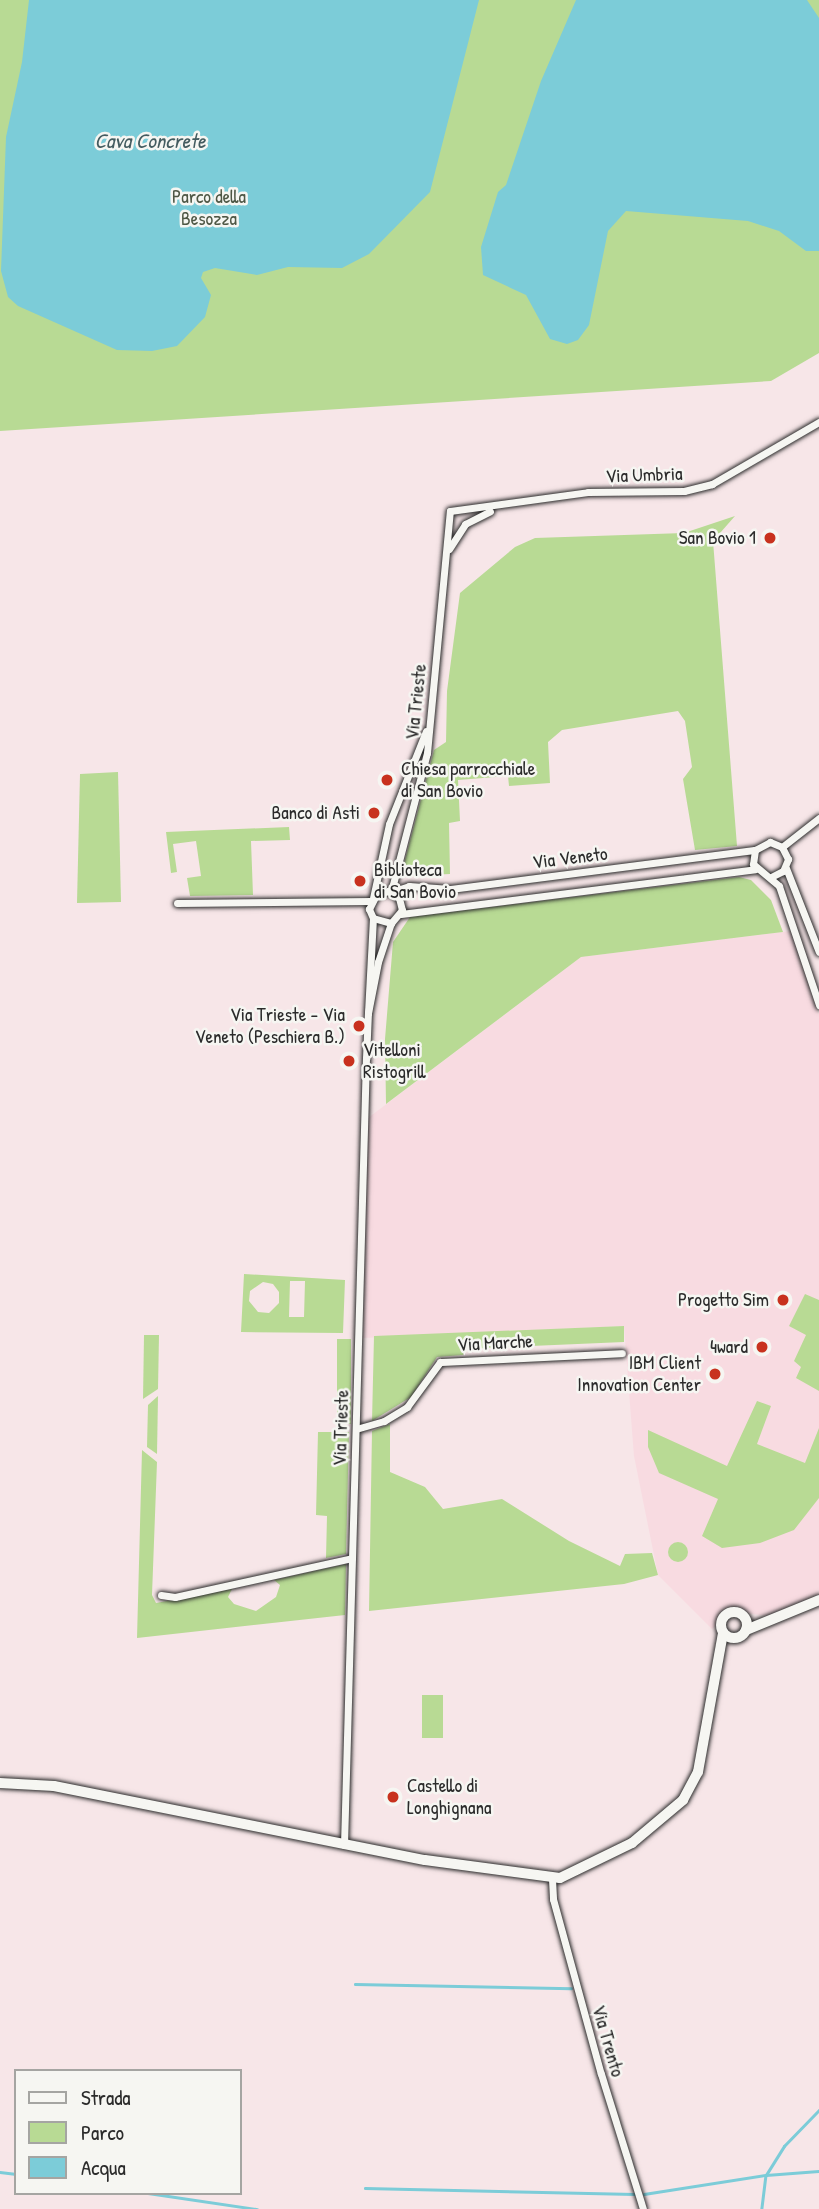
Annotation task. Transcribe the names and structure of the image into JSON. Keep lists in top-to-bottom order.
{
  "streets": {
    "street": [
      "Via Umbria",
      "Via Trieste",
      "Via Veneto",
      "Via Marche",
      "Via Trento"
    ]
  },
  "crossings": [
    ["Via Umbria", "Via Trieste"],
    ["Via Trieste", "Via Veneto"],
    ["Via Trieste", "Via Marche"]
  ],
  "water": ["Cava Concrete"],
  "parks": ["Parco della Besozza"],
  "places": [
    "San Bovio 1",
    "Chiesa parrocchiale di San Bovio",
    "Banco di Asti",
    "Biblioteca di San Bovio",
    "Via Trieste - Via Veneto (Peschiera B.)",
    "Vitelloni Ristogrill",
    "Progetto Sim",
    "4ward",
    "IBM Client Innovation Center",
    "Castello di Longhignana"
  ],
  "legend": ["Strada", "Parco", "Acqua"]
}
